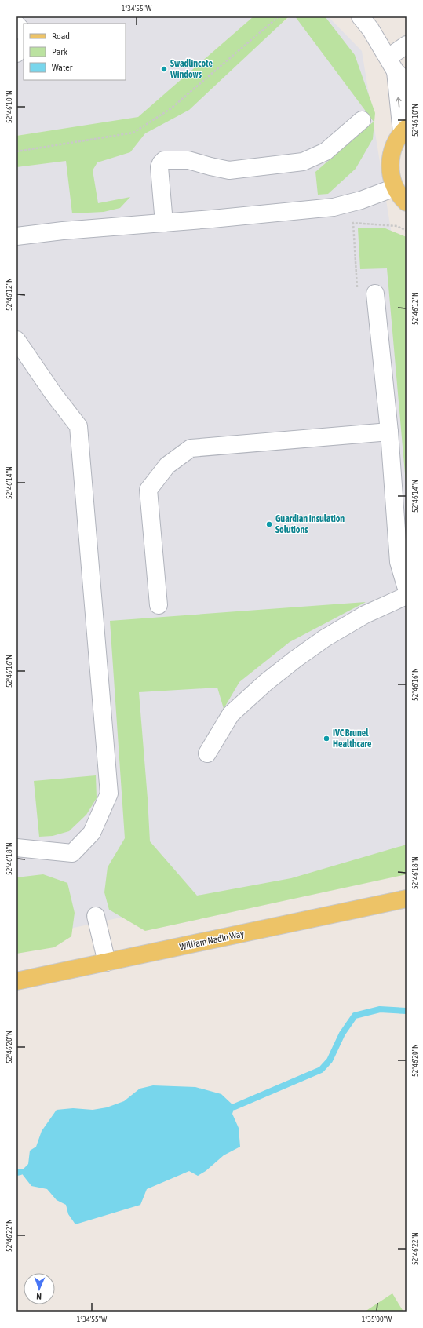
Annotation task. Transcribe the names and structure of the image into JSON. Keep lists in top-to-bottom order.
{
  "streets": {
    "main road": ["William Nadin Way"]
  },
  "places": ["Swadlincote Windows", "Guardian Insulation Solutions", "IVC Brunel Healthcare"],
  "legend": ["Road", "Park", "Water"],
  "north": "bottom",
  "coordinates": [
    "1°34'55\"W",
    "52°46'10\"N",
    "52°46'12\"N",
    "52°46'14\"N",
    "52°46'16\"N",
    "52°46'18\"N",
    "52°46'20\"N",
    "52°46'22\"N",
    "1°35'00\"W"
  ]
}
